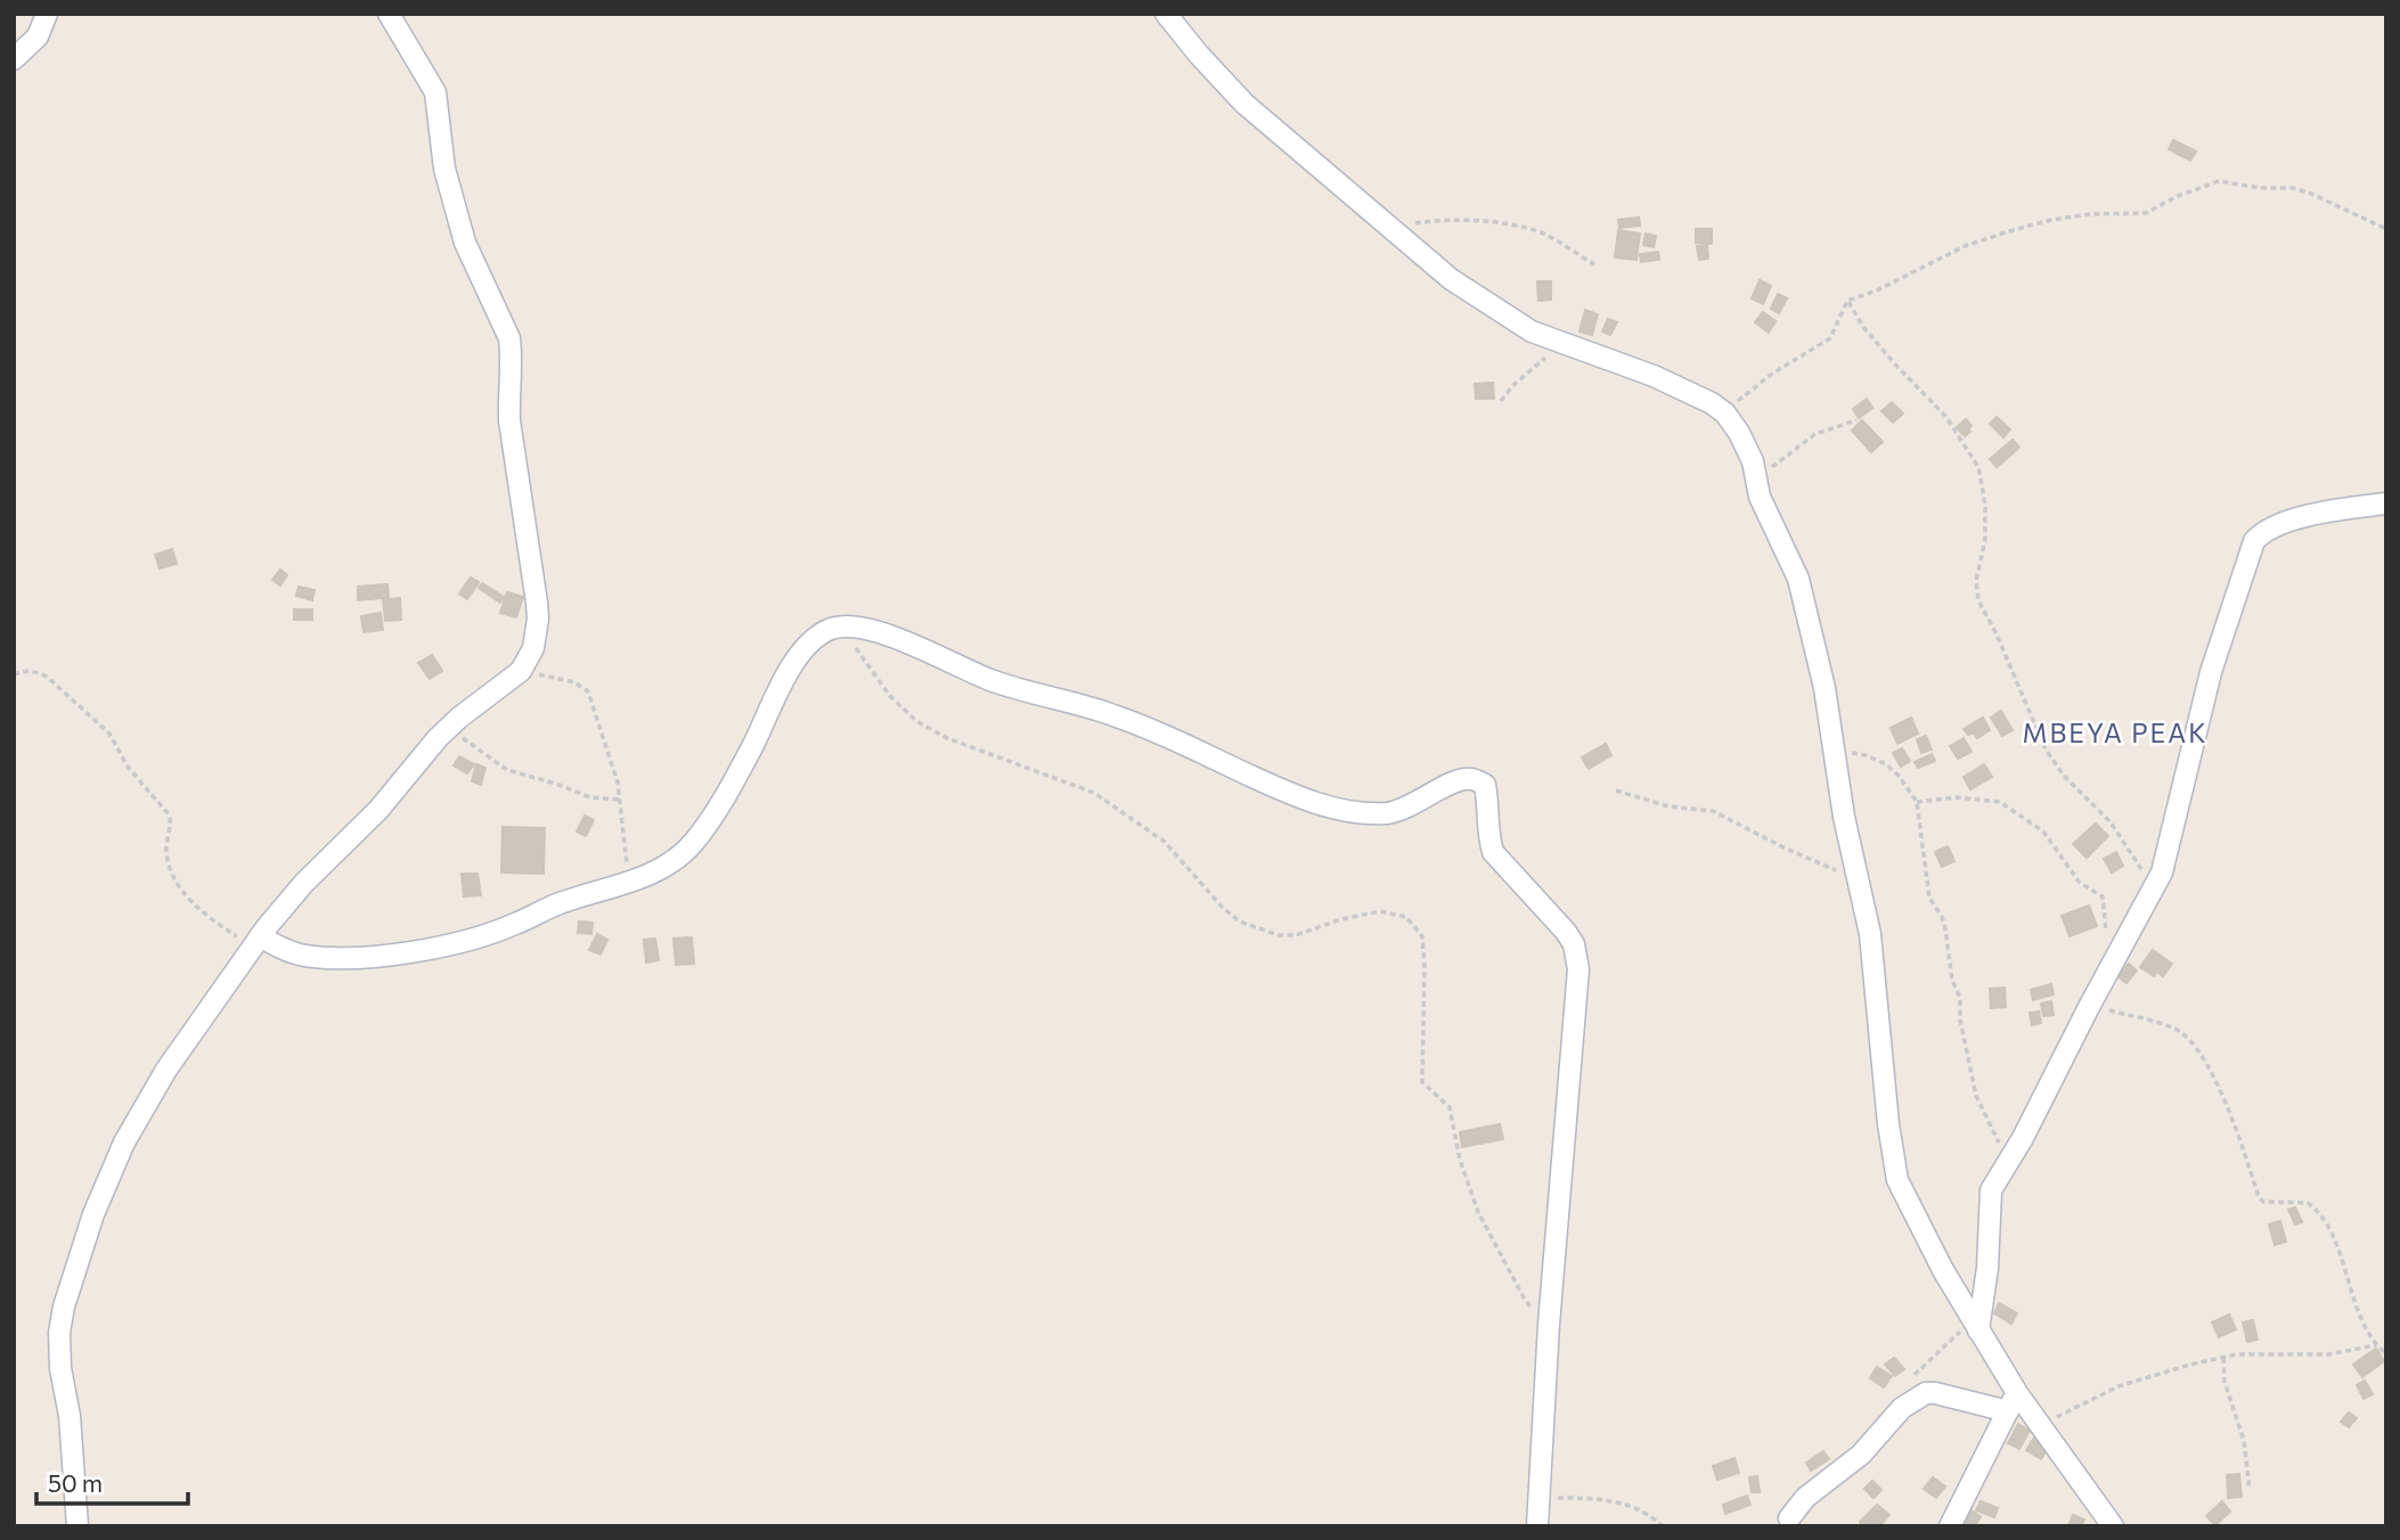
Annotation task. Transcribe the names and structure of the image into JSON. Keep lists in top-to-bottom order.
{
  "districts": ["MBEYA PEAK"],
  "scale_bar": "50 m"
}
